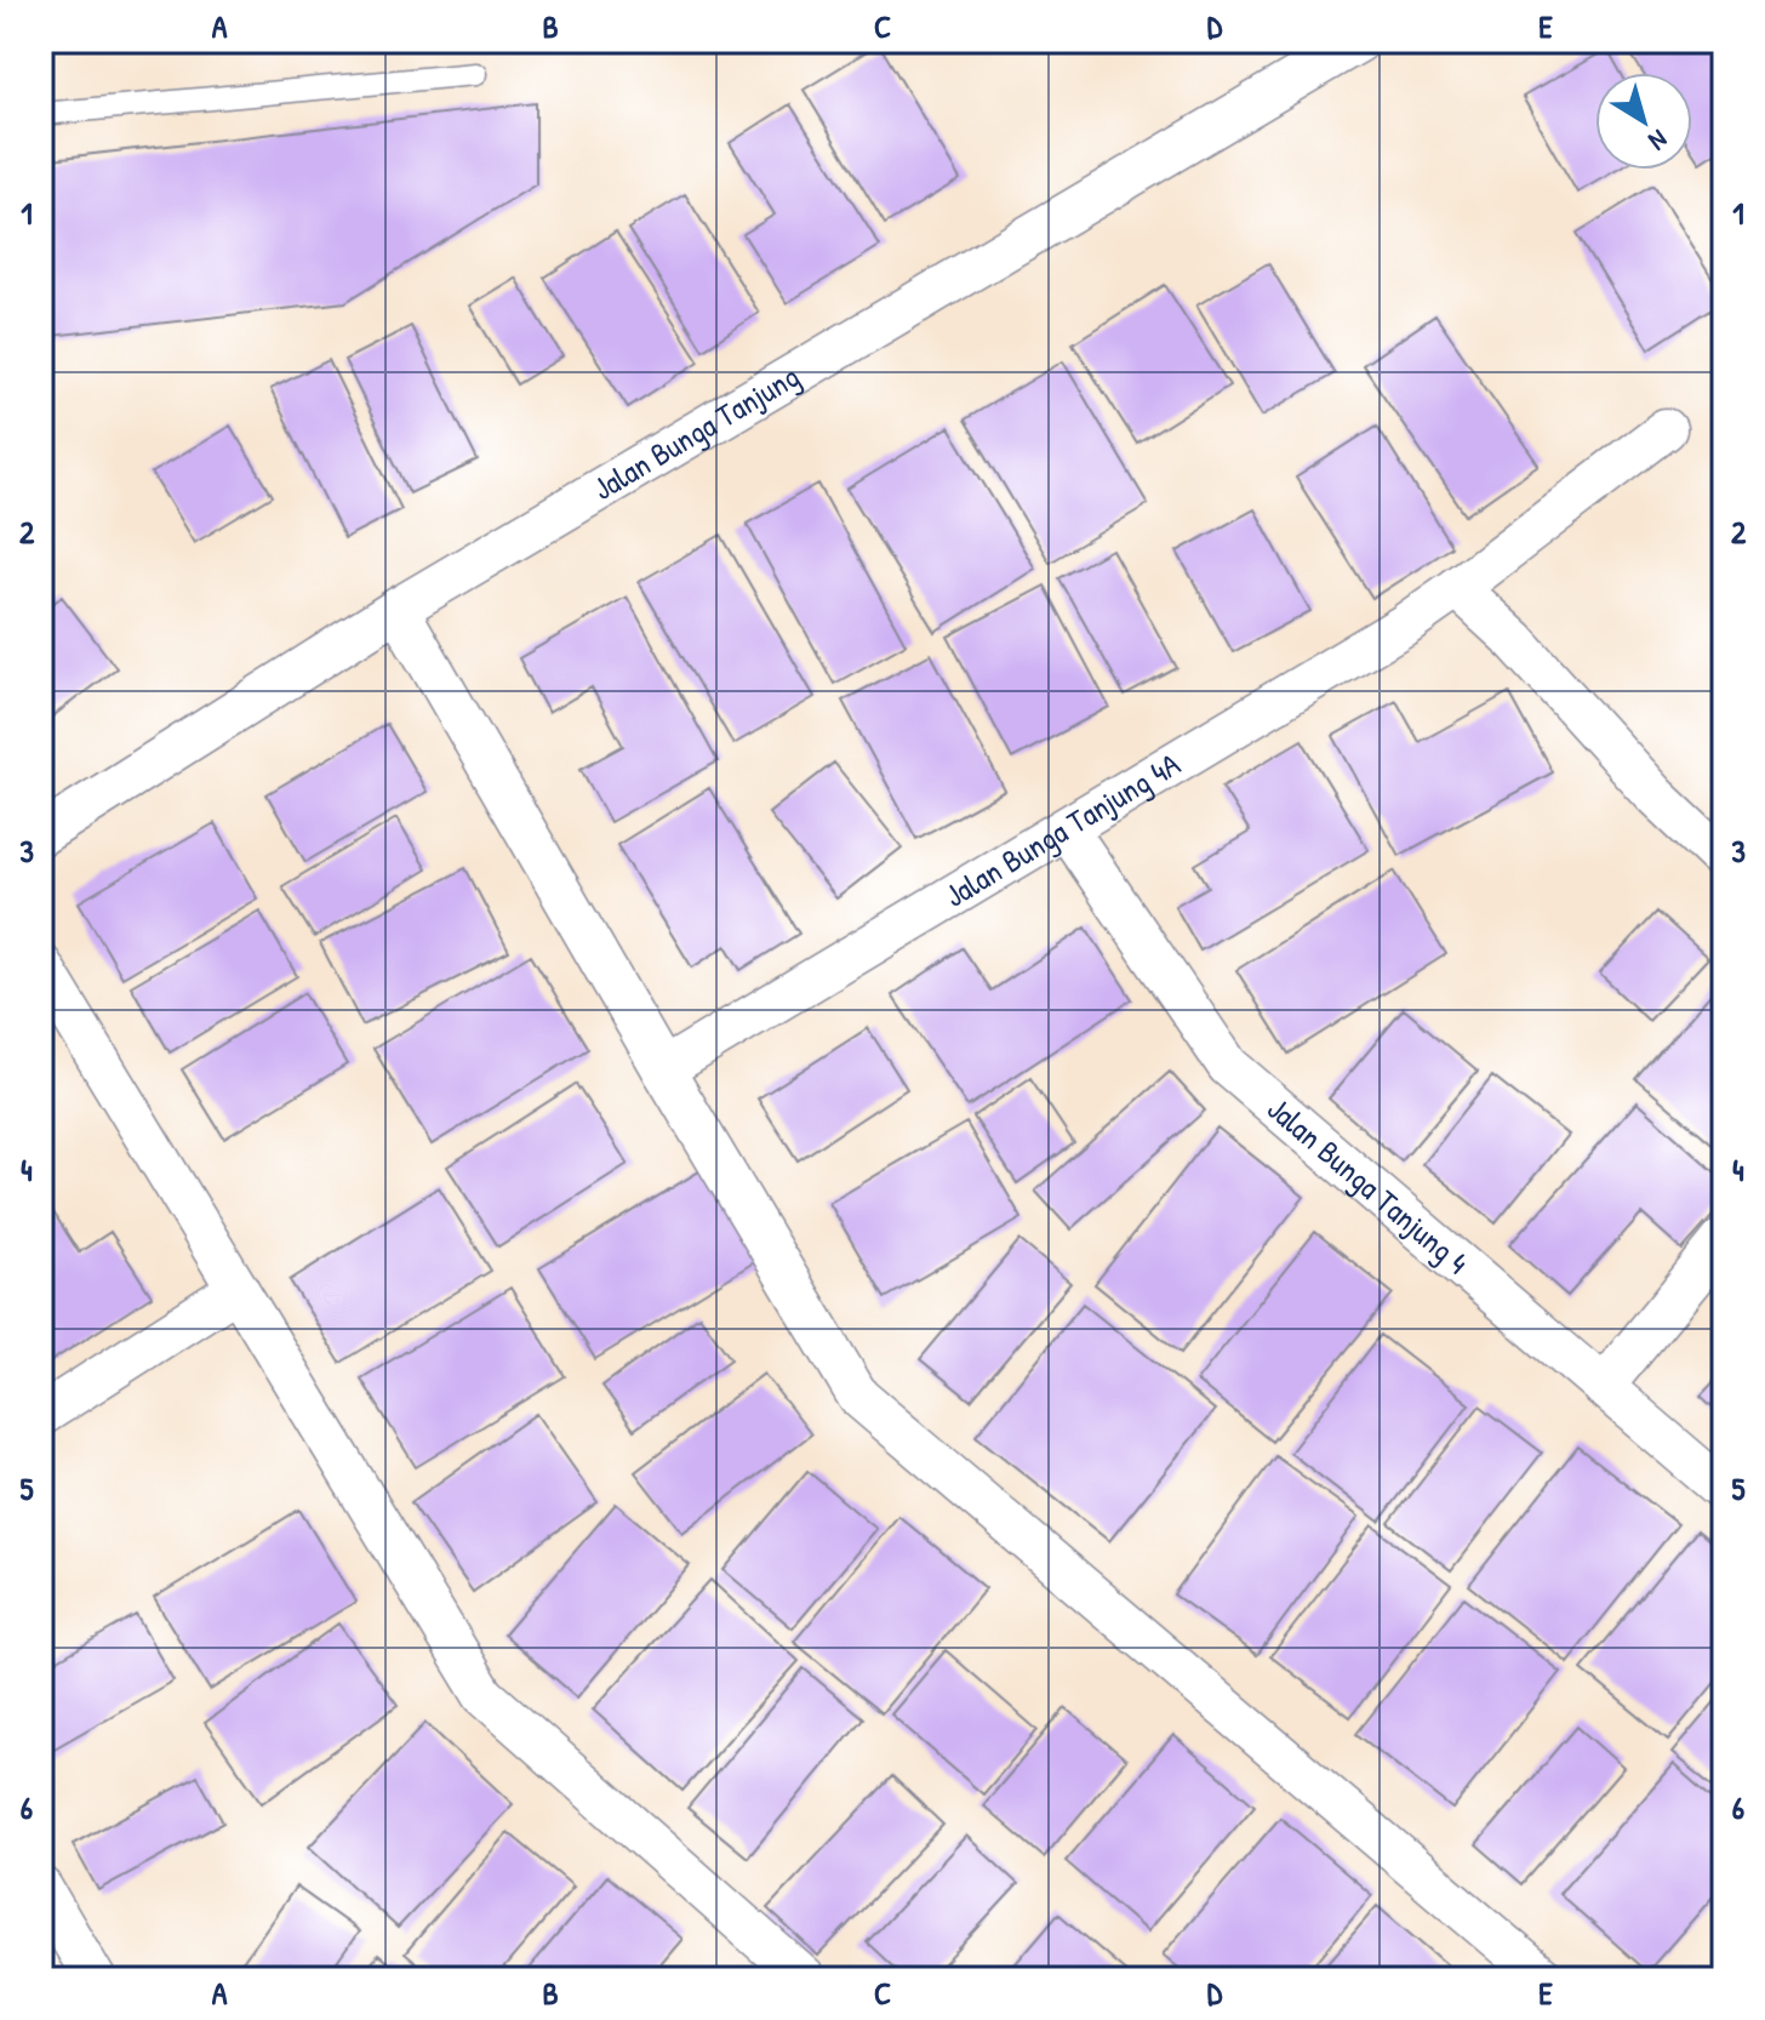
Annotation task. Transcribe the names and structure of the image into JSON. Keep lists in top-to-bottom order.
{
  "streets": {
    "street": ["Jalan Bunga Tanjung", "Jalan Bunga Tanjung 4A", "Jalan Bunga Tanjung 4"]
  },
  "crossings": [
    ["Jalan Bunga Tanjung 4A", "Jalan Bunga Tanjung 4"]
  ],
  "north": "bottom right",
  "grid": {
    "columns": [
      "A",
      "B",
      "C",
      "D",
      "E"
    ],
    "rows": [
      "1",
      "2",
      "3",
      "4",
      "5",
      "6"
    ]
  }
}
